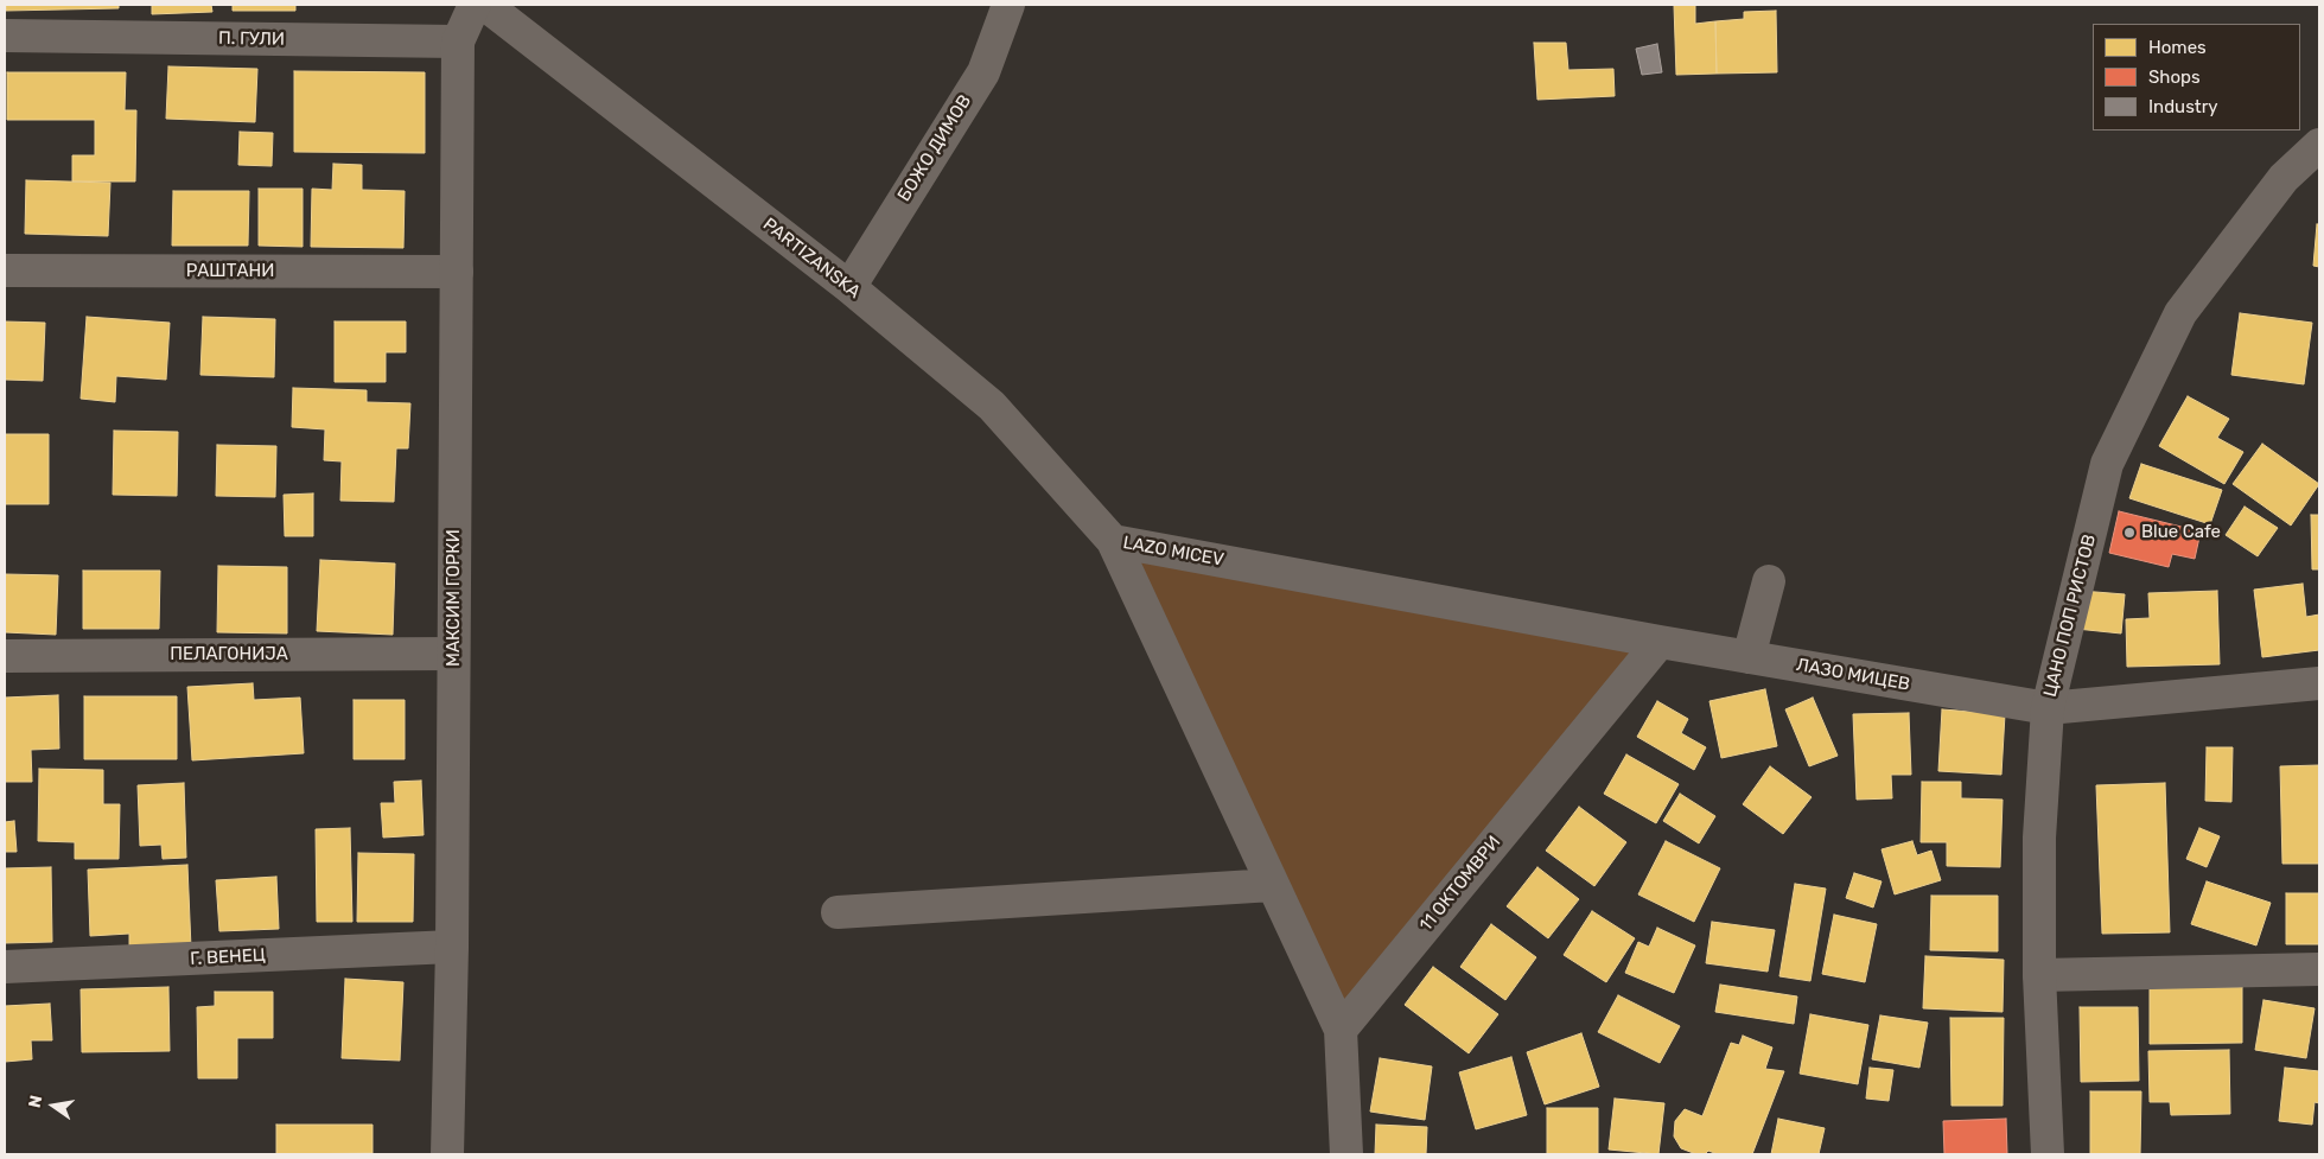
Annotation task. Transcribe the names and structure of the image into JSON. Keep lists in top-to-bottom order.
{
  "streets": {
    "street": [
      "П. ГУЛИ",
      "БОЖО ДИМОВ",
      "PARTIZANSKA",
      "РАШТАНИ",
      "LAZO MICEV",
      "МАКСИМ ГОРКИ",
      "ЦАНО ПОП РИСТОВ",
      "ПЕЛАГОНИЈА",
      "ЛАЗО МИЦЕВ",
      "11 ОКТОМВРИ",
      "Г. ВЕНЕЦ"
    ]
  },
  "crossings": [
    ["П. ГУЛИ", "МАКСИМ ГОРКИ"],
    ["БОЖО ДИМОВ", "PARTIZANSKA"],
    ["PARTIZANSKA", "LAZO MICEV"],
    ["РАШТАНИ", "МАКСИМ ГОРКИ"],
    ["LAZO MICEV", "ЛАЗО МИЦЕВ"],
    ["LAZO MICEV", "11 ОКТОМВРИ"],
    ["МАКСИМ ГОРКИ", "ПЕЛАГОНИЈА"],
    ["МАКСИМ ГОРКИ", "Г. ВЕНЕЦ"],
    ["ЦАНО ПОП РИСТОВ", "ЛАЗО МИЦЕВ"],
    ["ЛАЗО МИЦЕВ", "11 ОКТОМВРИ"]
  ],
  "places": ["Blue Cafe"],
  "legend": ["Homes", "Shops", "Industry"],
  "north": "left"
}
